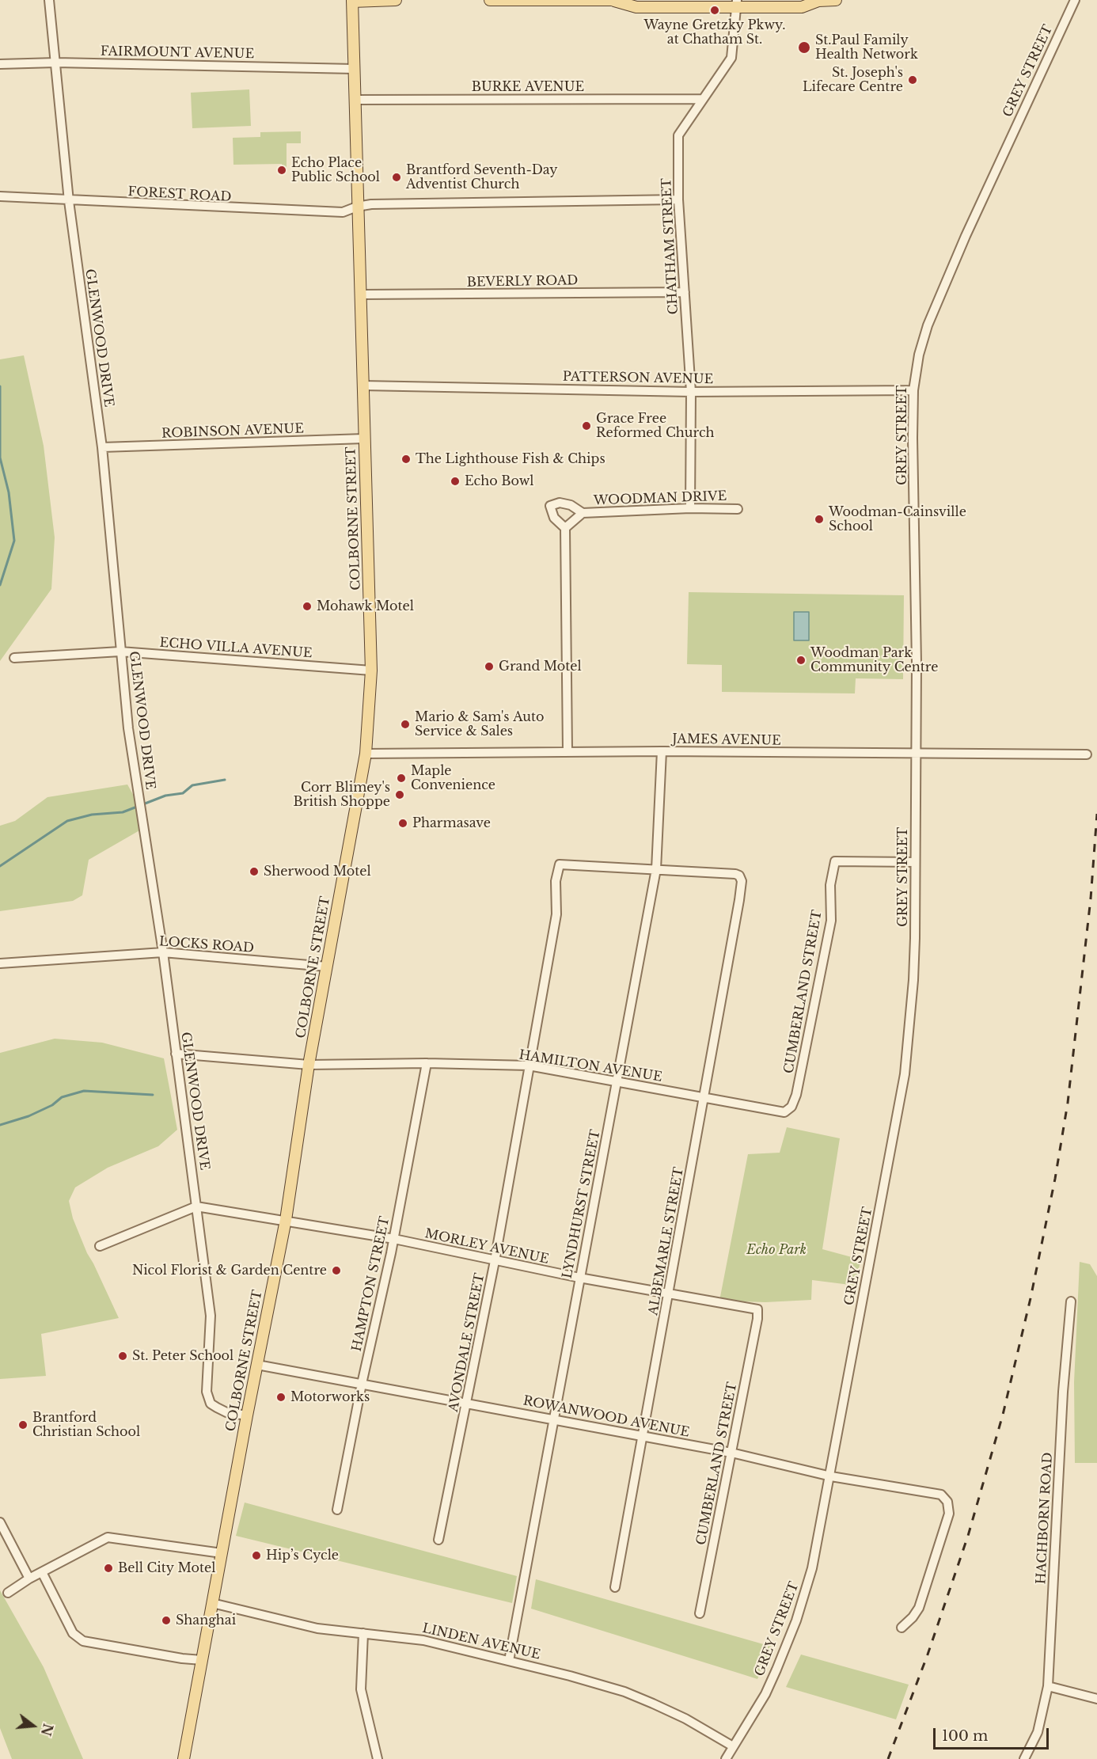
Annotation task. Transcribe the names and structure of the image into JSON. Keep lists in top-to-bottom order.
{
  "streets": {
    "main road": ["COLBORNE STREET"],
    "street": [
      "FAIRMOUNT AVENUE",
      "GREY STREET",
      "BURKE AVENUE",
      "FOREST ROAD",
      "CHATHAM STREET",
      "BEVERLY ROAD",
      "GLENWOOD DRIVE",
      "PATTERSON AVENUE",
      "ROBINSON AVENUE",
      "WOODMAN DRIVE",
      "ECHO VILLA AVENUE",
      "JAMES AVENUE",
      "LOCKS ROAD",
      "CUMBERLAND STREET",
      "HAMILTON AVENUE",
      "LYNDHURST STREET",
      "ALBEMARLE STREET",
      "MORLEY AVENUE",
      "HAMPTON STREET",
      "AVONDALE STREET",
      "ROWANWOOD AVENUE",
      "HACHBORN ROAD",
      "LINDEN AVENUE"
    ]
  },
  "crossings": [
    ["FAIRMOUNT AVENUE", "GLENWOOD DRIVE"],
    ["FAIRMOUNT AVENUE", "COLBORNE STREET"],
    ["GREY STREET", "PATTERSON AVENUE"],
    ["GREY STREET", "JAMES AVENUE"],
    ["GREY STREET", "CUMBERLAND STREET"],
    ["GREY STREET", "ROWANWOOD AVENUE"],
    ["GREY STREET", "LINDEN AVENUE"],
    ["BURKE AVENUE", "CHATHAM STREET"],
    ["BURKE AVENUE", "COLBORNE STREET"],
    ["FOREST ROAD", "CHATHAM STREET"],
    ["FOREST ROAD", "GLENWOOD DRIVE"],
    ["FOREST ROAD", "COLBORNE STREET"],
    ["CHATHAM STREET", "BEVERLY ROAD"],
    ["CHATHAM STREET", "PATTERSON AVENUE"],
    ["CHATHAM STREET", "WOODMAN DRIVE"],
    ["BEVERLY ROAD", "COLBORNE STREET"],
    ["GLENWOOD DRIVE", "ROBINSON AVENUE"],
    ["GLENWOOD DRIVE", "COLBORNE STREET"],
    ["GLENWOOD DRIVE", "ECHO VILLA AVENUE"],
    ["GLENWOOD DRIVE", "LOCKS ROAD"],
    ["GLENWOOD DRIVE", "HAMILTON AVENUE"],
    ["GLENWOOD DRIVE", "MORLEY AVENUE"],
    ["PATTERSON AVENUE", "COLBORNE STREET"],
    ["ROBINSON AVENUE", "COLBORNE STREET"],
    ["COLBORNE STREET", "ECHO VILLA AVENUE"],
    ["COLBORNE STREET", "JAMES AVENUE"],
    ["COLBORNE STREET", "LOCKS ROAD"],
    ["COLBORNE STREET", "HAMILTON AVENUE"],
    ["COLBORNE STREET", "MORLEY AVENUE"],
    ["COLBORNE STREET", "ROWANWOOD AVENUE"],
    ["COLBORNE STREET", "LINDEN AVENUE"],
    ["JAMES AVENUE", "LYNDHURST STREET"],
    ["CUMBERLAND STREET", "HAMILTON AVENUE"],
    ["CUMBERLAND STREET", "MORLEY AVENUE"],
    ["CUMBERLAND STREET", "ROWANWOOD AVENUE"],
    ["HAMILTON AVENUE", "LYNDHURST STREET"],
    ["HAMILTON AVENUE", "ALBEMARLE STREET"],
    ["HAMILTON AVENUE", "HAMPTON STREET"],
    ["HAMILTON AVENUE", "AVONDALE STREET"],
    ["LYNDHURST STREET", "ALBEMARLE STREET"],
    ["LYNDHURST STREET", "MORLEY AVENUE"],
    ["LYNDHURST STREET", "AVONDALE STREET"],
    ["LYNDHURST STREET", "ROWANWOOD AVENUE"],
    ["LYNDHURST STREET", "LINDEN AVENUE"],
    ["ALBEMARLE STREET", "MORLEY AVENUE"],
    ["ALBEMARLE STREET", "AVONDALE STREET"],
    ["ALBEMARLE STREET", "ROWANWOOD AVENUE"],
    ["MORLEY AVENUE", "HAMPTON STREET"],
    ["MORLEY AVENUE", "AVONDALE STREET"],
    ["HAMPTON STREET", "ROWANWOOD AVENUE"],
    ["AVONDALE STREET", "ROWANWOOD AVENUE"]
  ],
  "parks": ["Echo Park"],
  "places": [
    "Wayne Gretzky Pkwy. at Chatham St.",
    "St.Paul Family Health Network",
    "St. Joseph's Lifecare Centre",
    "Echo Place Public School",
    "Brantford Seventh-Day Adventist Church",
    "Grace Free Reformed Church",
    "The Lighthouse Fish & Chips",
    "Echo Bowl",
    "Woodman-Cainsville School",
    "Mohawk Motel",
    "Woodman Park Community Centre",
    "Grand Motel",
    "Mario & Sam's Auto Service & Sales",
    "Maple Convenience",
    "Corr Blimey's British Shoppe",
    "Pharmasave",
    "Sherwood Motel",
    "Nicol Florist & Garden Centre",
    "St. Peter School",
    "Motorworks",
    "Brantford Christian School",
    "Hip’s Cycle",
    "Bell City Motel",
    "Shanghai"
  ],
  "scale_bar": "100 m",
  "north": "right"
}
